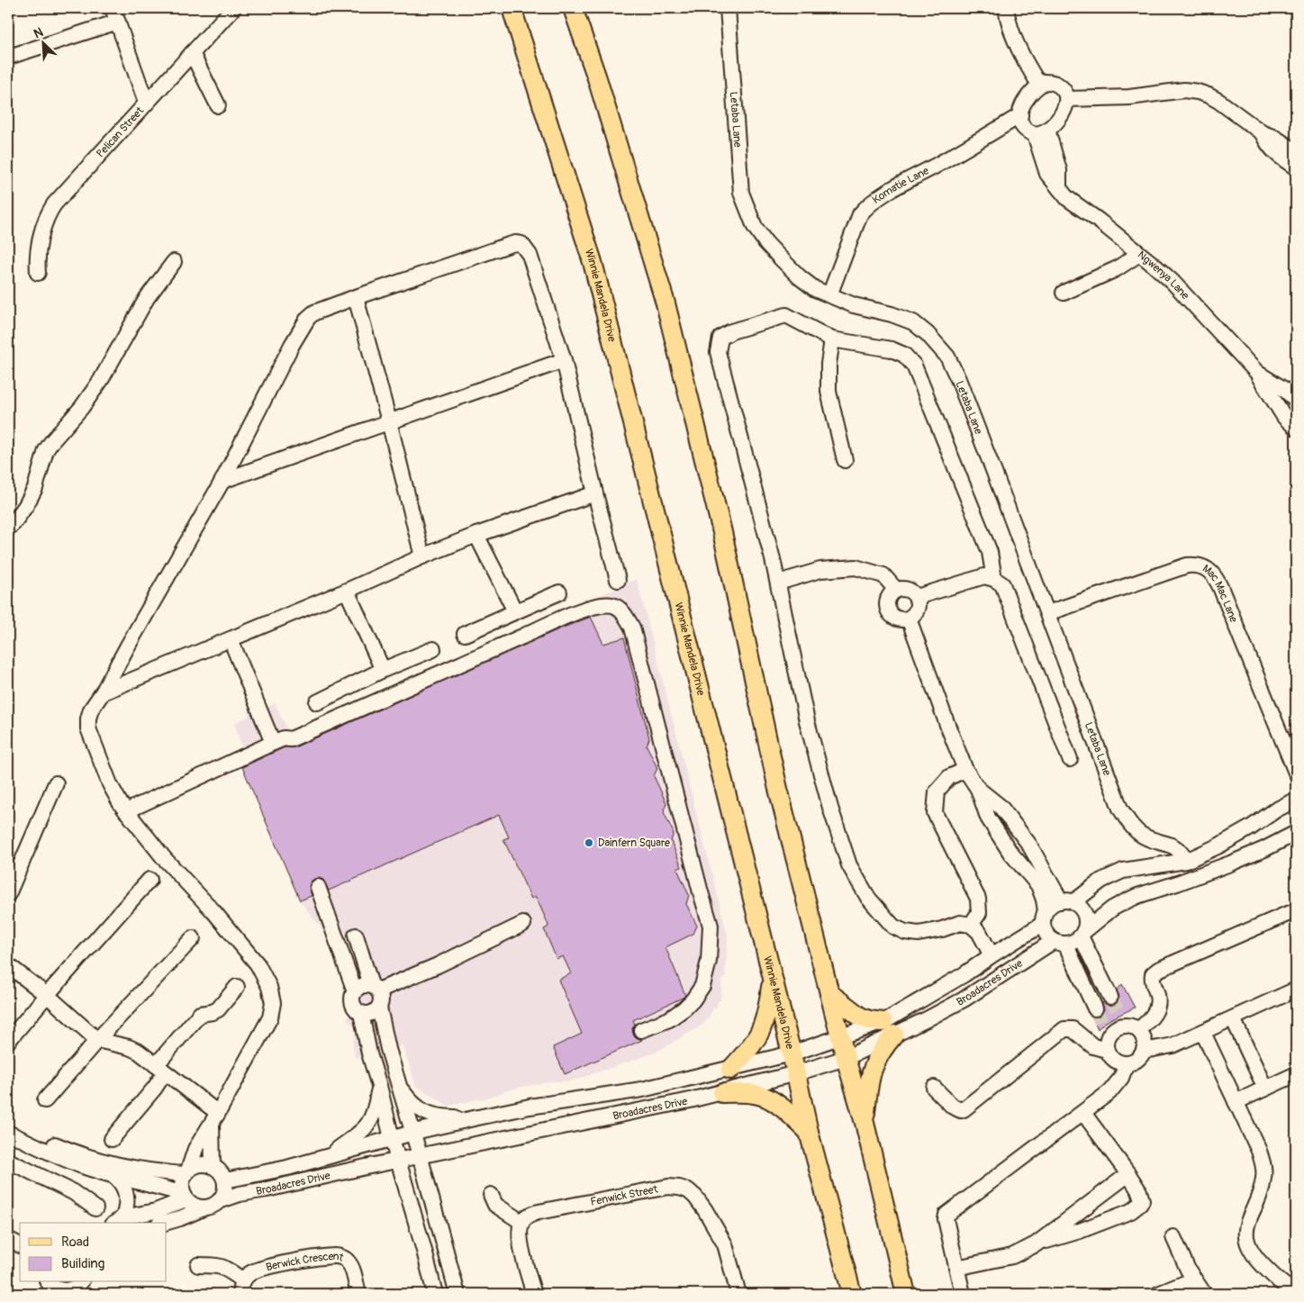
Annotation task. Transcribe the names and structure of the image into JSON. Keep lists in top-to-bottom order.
{
  "streets": {
    "main road": ["Winnie Mandela Drive"],
    "street": [
      "Letaba Lane",
      "Pelican Street",
      "Komatie Lane",
      "Ngwenya Lane",
      "Mac Mac Lane",
      "Broadacres Drive",
      "Fenwick Street",
      "Berwick Crescent"
    ]
  },
  "crossings": [
    ["Letaba Lane", "Komatie Lane"],
    ["Letaba Lane", "Mac Mac Lane"],
    ["Komatie Lane", "Ngwenya Lane"],
    ["Winnie Mandela Drive", "Broadacres Drive"]
  ],
  "places": ["Dainfern Square"],
  "legend": ["Road", "Building"],
  "north": "top left"
}
